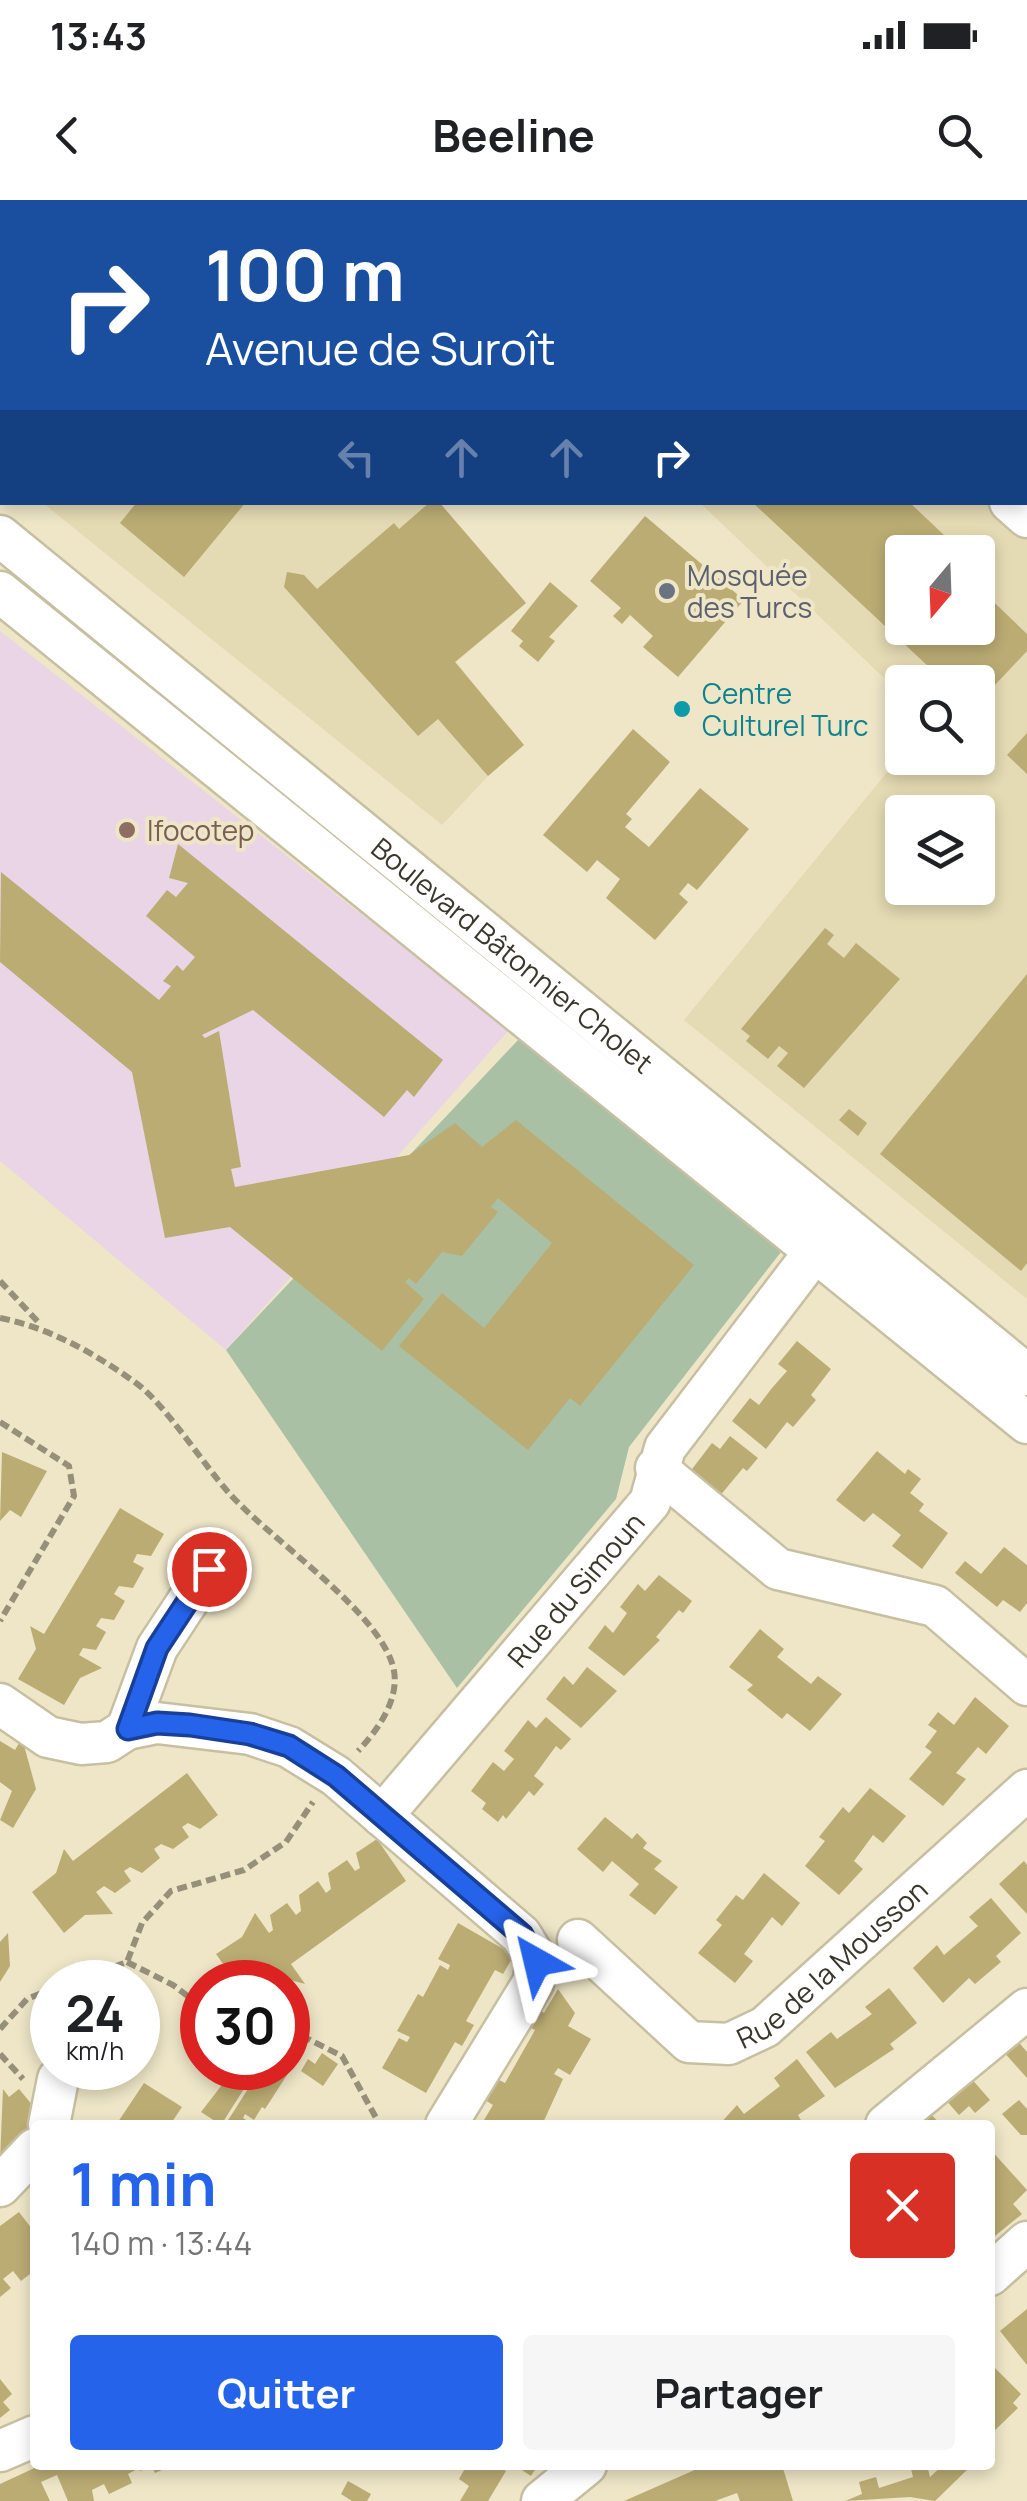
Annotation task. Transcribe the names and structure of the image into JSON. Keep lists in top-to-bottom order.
{
  "streets": {
    "street": ["Boulevard Bâtonnier Cholet", "Rue du Simoun", "Rue de la Mousson"]
  },
  "crossings": [
    ["Boulevard Bâtonnier Cholet", "Rue du Simoun"]
  ],
  "places": ["Mosquée des Turcs", "Centre Culturel Turc", "Ifocotep"],
  "north": "bottom",
  "page": {
    "status": "13:43",
    "header": "Beeline",
    "turn": ["100 m", "Avenue de Suroît"],
    "speed": "24 km/h",
    "limit": "30",
    "heading": ["1 min", "140 m · 13:44"],
    "buttons": ["Quitter", "Partager"]
  }
}
